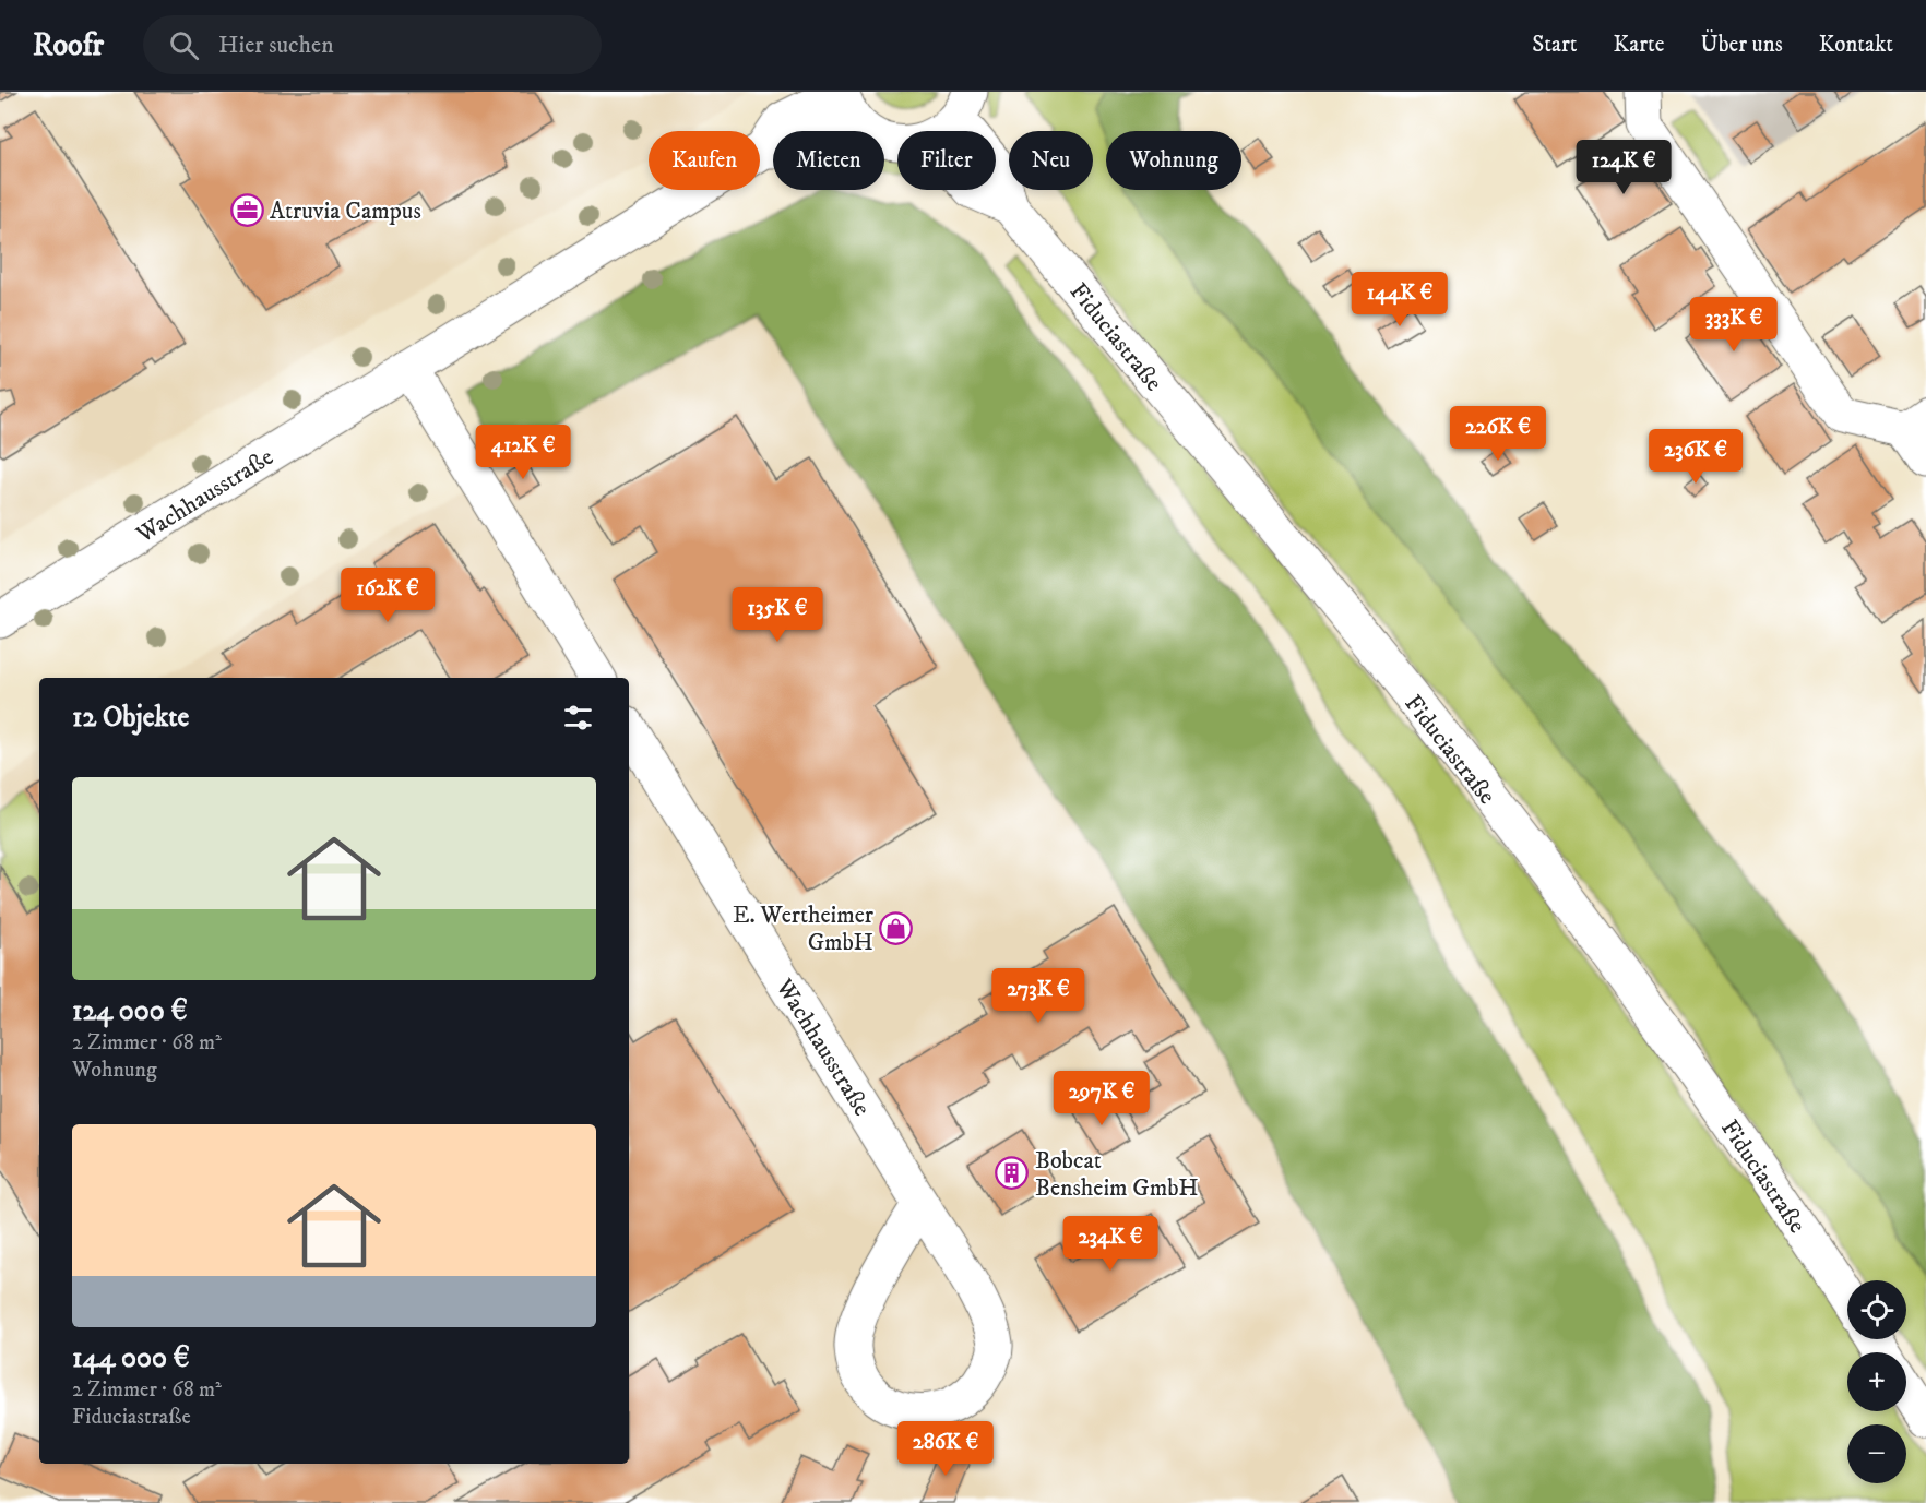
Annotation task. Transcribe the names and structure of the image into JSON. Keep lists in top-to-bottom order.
{
  "streets": {
    "street": ["Fiduciastraße", "Wachhausstraße"]
  },
  "places": {
    "office": ["Atruvia Campus"],
    "shop": ["E. Wertheimer GmbH"],
    "building": ["Bobcat Bensheim GmbH"]
  },
  "page": {
    "header": "Roofr",
    "search": "Hier suchen",
    "nav": [
      "Start",
      "Karte",
      "Über uns",
      "Kontakt"
    ],
    "chip": [
      "Kaufen",
      "Mieten",
      "Filter",
      "Neu",
      "Wohnung"
    ],
    "price": [
      "124K €",
      "144K €",
      "333K €",
      "226K €",
      "412K €",
      "236K €",
      "162K €",
      "135K €",
      "273K €",
      "297K €",
      "234K €",
      "286K €"
    ],
    "heading": "12 Objekte",
    "list": [
      {
        "name": "124 000 €",
        "note": "2 Zimmer · 68 m² · Wohnung"
      },
      {
        "name": "144 000 €",
        "note": "2 Zimmer · 68 m² · Fiduciastraße"
      }
    ],
    "map_buttons": ["+", "−"]
  }
}
